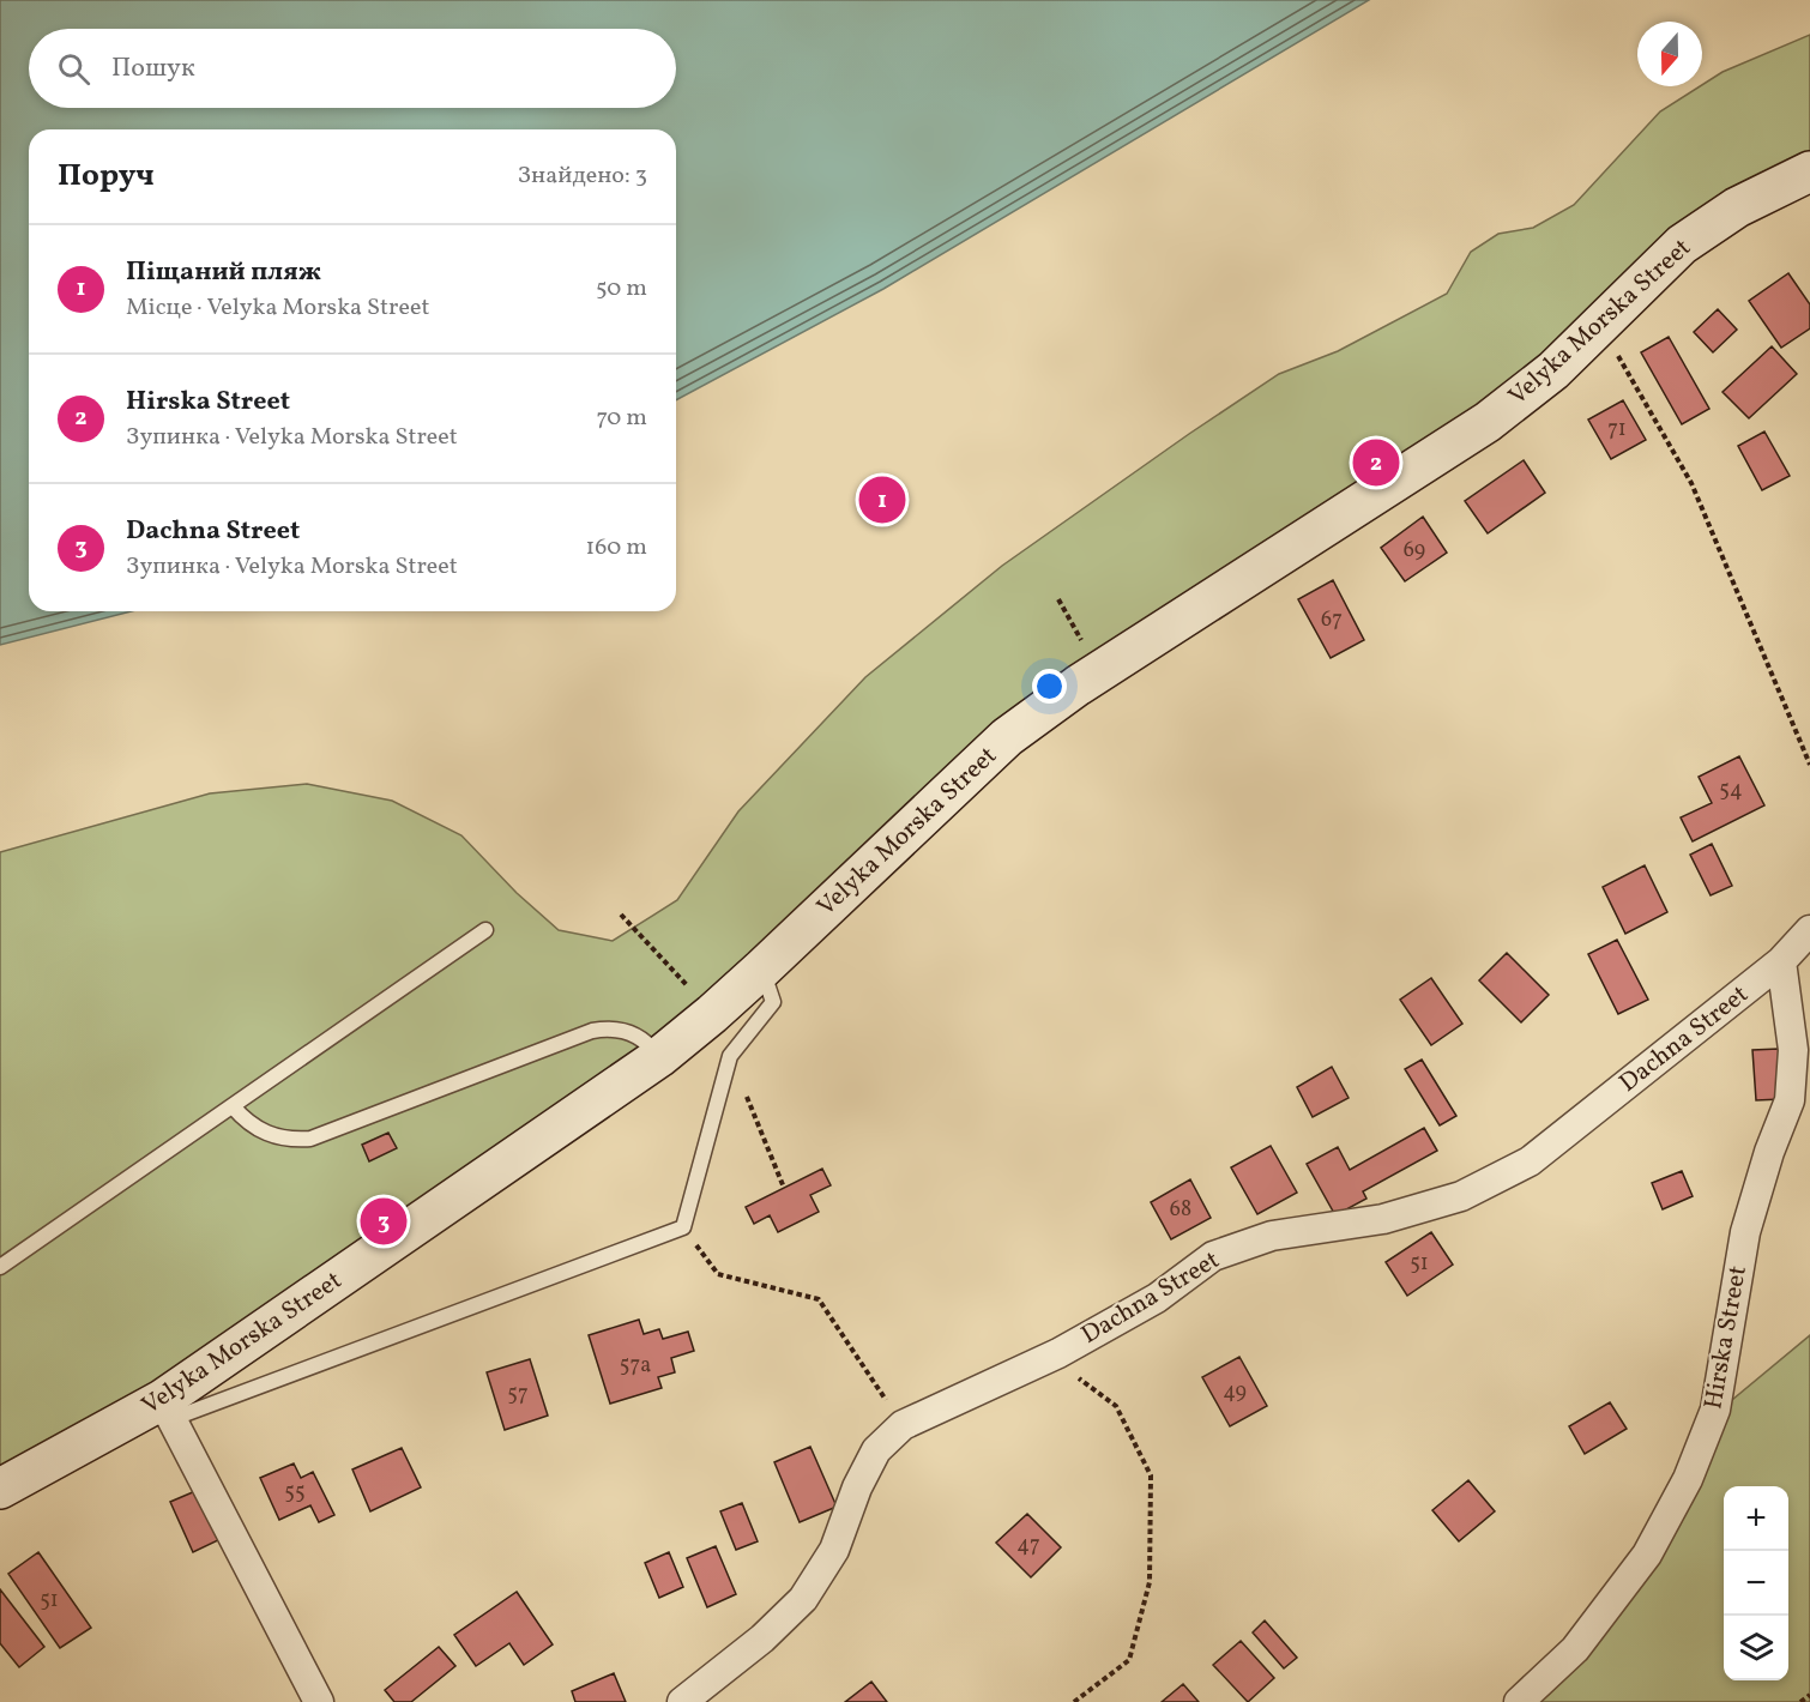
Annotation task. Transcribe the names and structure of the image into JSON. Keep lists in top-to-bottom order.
{
  "streets": {
    "street": ["Velyka Morska Street", "Dachna Street", "Hirska Street"]
  },
  "crossings": [
    ["Dachna Street", "Hirska Street"]
  ],
  "house_numbers": [
    "71",
    "69",
    "67",
    "54",
    "68",
    "51",
    "57а",
    "49",
    "57",
    "55",
    "47",
    "51"
  ],
  "north": "bottom",
  "page": {
    "search": "Пошук",
    "heading": ["Поруч", "Знайдено: 3"],
    "list": [
      {
        "mark": "1",
        "name": "Піщаний пляж",
        "note": "Місце · Velyka Morska Street",
        "value": "50 m"
      },
      {
        "mark": "2",
        "name": "Hirska Street",
        "note": "Зупинка · Velyka Morska Street",
        "value": "70 m"
      },
      {
        "mark": "3",
        "name": "Dachna Street",
        "note": "Зупинка · Velyka Morska Street",
        "value": "160 m"
      }
    ],
    "pins": ["2", "1", "3"],
    "map_buttons": ["+", "−"]
  }
}
